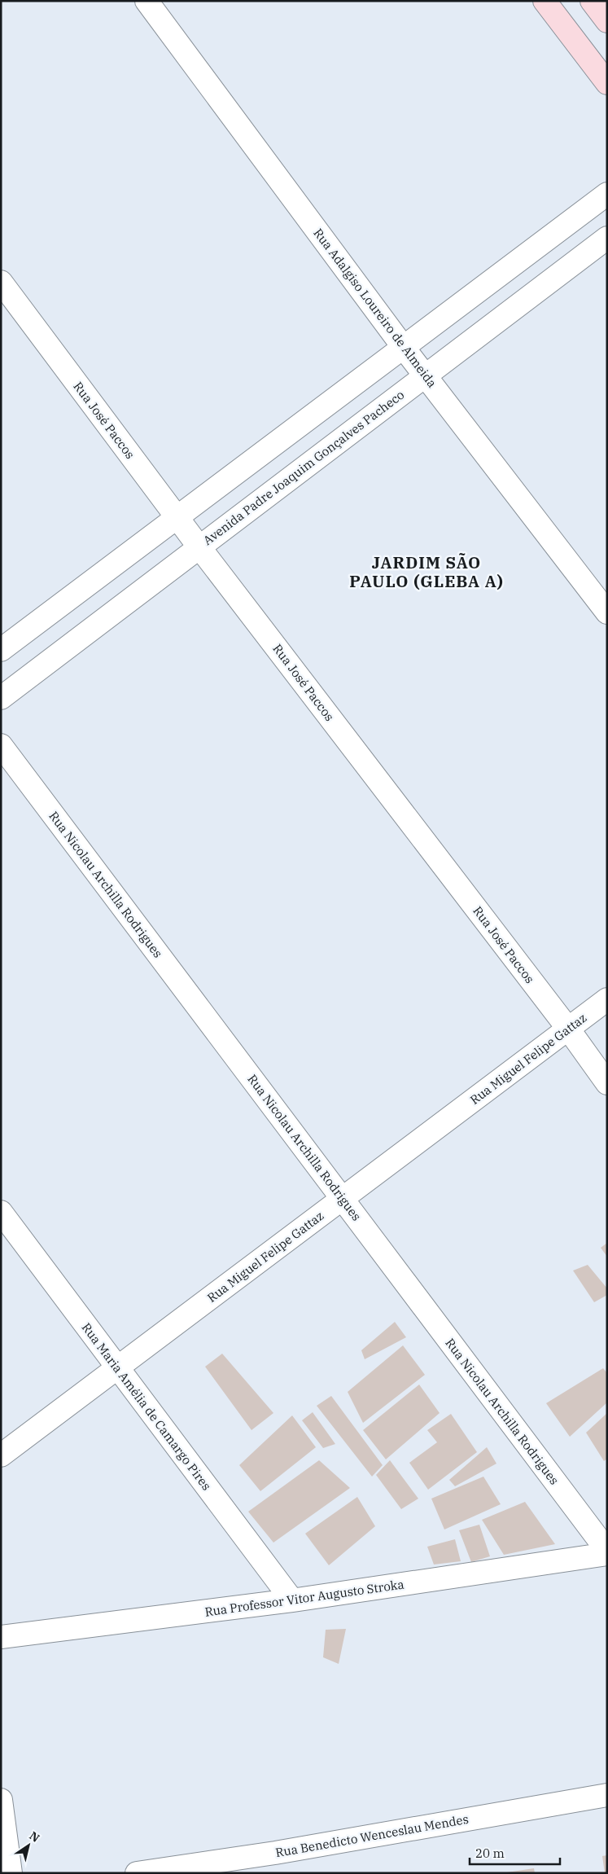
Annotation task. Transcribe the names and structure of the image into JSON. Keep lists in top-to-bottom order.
{
  "streets": {
    "street": [
      "Rua Adalgiso Loureiro de Almeida",
      "Rua José Paccos",
      "Avenida Padre Joaquim Gonçalves Pacheco",
      "Rua Nicolau Archilla Rodrigues",
      "Rua Miguel Felipe Gattaz",
      "Rua Maria Amélia de Camargo Pires",
      "Rua Professor Vitor Augusto Stroka",
      "Rua Benedicto Wenceslau Mendes"
    ]
  },
  "crossings": [
    ["Rua Adalgiso Loureiro de Almeida", "Avenida Padre Joaquim Gonçalves Pacheco"],
    ["Rua José Paccos", "Avenida Padre Joaquim Gonçalves Pacheco"],
    ["Rua José Paccos", "Rua Miguel Felipe Gattaz"],
    ["Rua Nicolau Archilla Rodrigues", "Rua Miguel Felipe Gattaz"],
    ["Rua Miguel Felipe Gattaz", "Rua Maria Amélia de Camargo Pires"],
    ["Rua Maria Amélia de Camargo Pires", "Rua Professor Vitor Augusto Stroka"]
  ],
  "districts": ["JARDIM SÃO PAULO (GLEBA A)"],
  "scale_bar": "20 m",
  "north": "top right"
}
